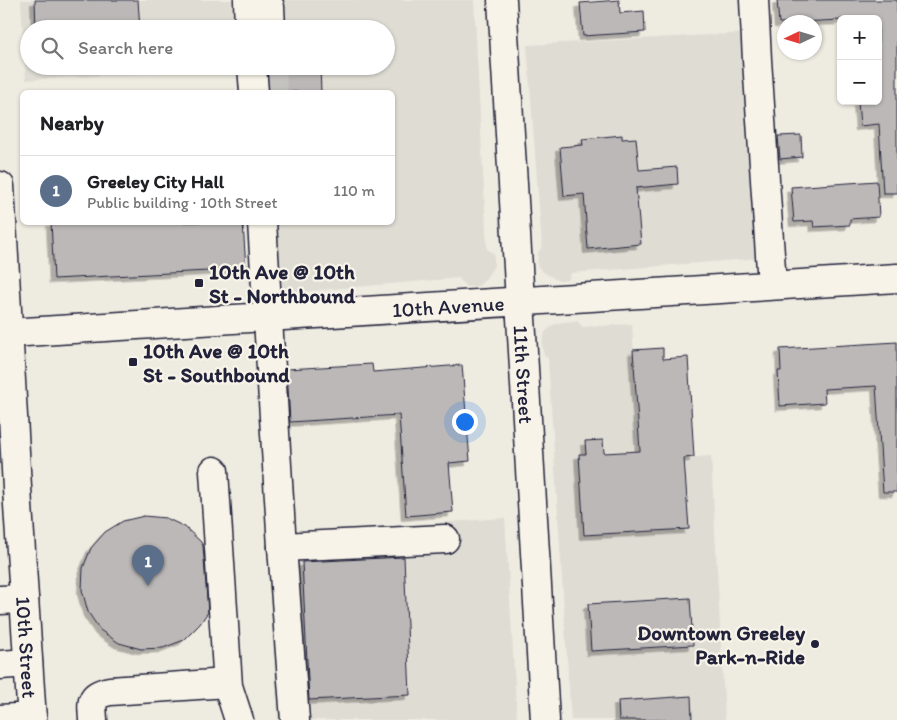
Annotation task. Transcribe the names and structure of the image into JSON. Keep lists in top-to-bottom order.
{
  "streets": {
    "street": ["10th Avenue", "11th Street", "10th Street"]
  },
  "crossings": [
    ["10th Avenue", "11th Street"],
    ["10th Avenue", "10th Street"]
  ],
  "places": {
    "transit": ["10th Ave @ 10th St - Northbound", "10th Ave @ 10th St - Southbound"],
    "other": ["Downtown Greeley Park-n-Ride"]
  },
  "north": "left",
  "page": {
    "map_buttons": ["+", "−"],
    "search": "Search here",
    "heading": "Nearby",
    "list": [
      {
        "mark": "1",
        "name": "Greeley City Hall",
        "note": "Public building · 10th Street",
        "value": "110 m"
      }
    ],
    "pins": "1"
  }
}
